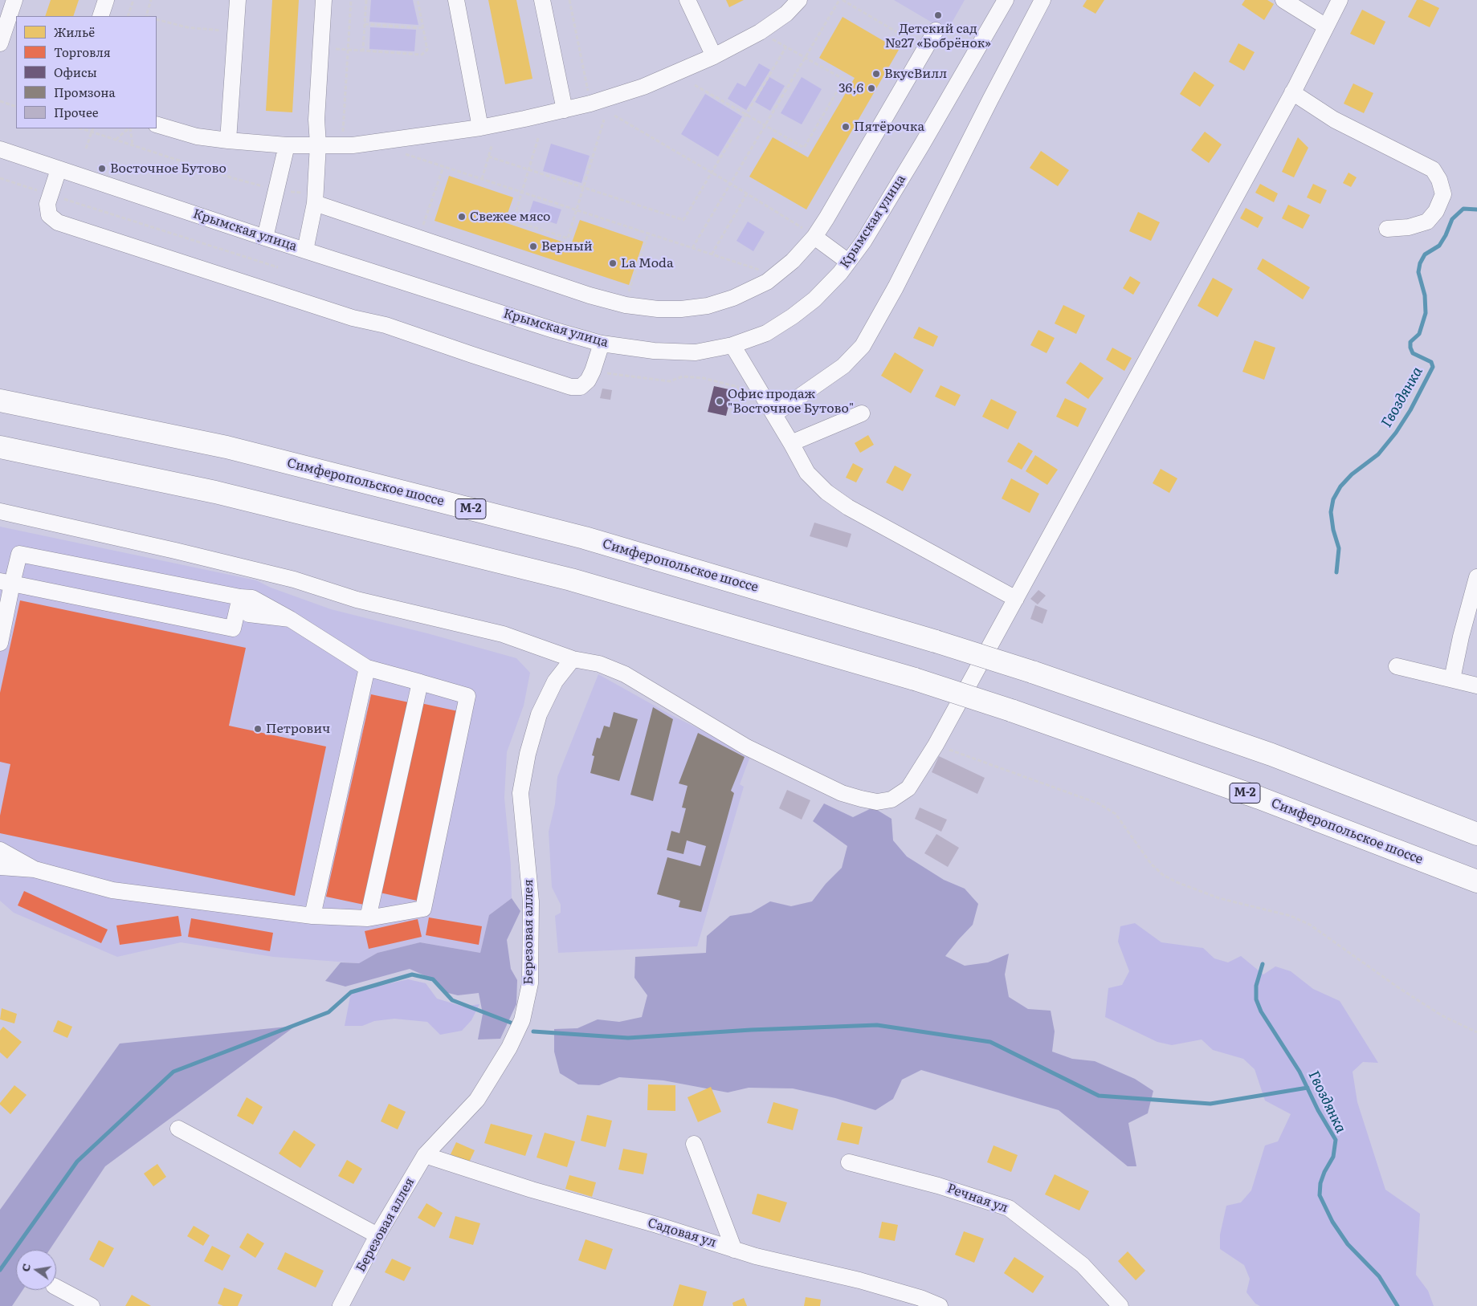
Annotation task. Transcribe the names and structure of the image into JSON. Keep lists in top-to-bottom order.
{
  "streets": {
    "highway": ["Симферопольское шоссе", "М-2"],
    "street": [
      "Крымская улица",
      "Березовая аллея",
      "Речная ул",
      "Садовая ул"
    ]
  },
  "crossings": [
    ["Березовая аллея", "Садовая ул"]
  ],
  "water": ["Гвоздянка"],
  "places": [
    "Детский сад №27 «Бобрёнок»",
    "ВкусВилл",
    "36,6",
    "Пятёрочка",
    "Восточное Бутово",
    "Свежее мясо",
    "Верный",
    "La Moda",
    "Офис продаж \"Восточное Бутово\"",
    "Петрович"
  ],
  "legend": [
    "Жильё",
    "Торговля",
    "Офисы",
    "Промзона",
    "Прочее"
  ],
  "north": "left"
}
